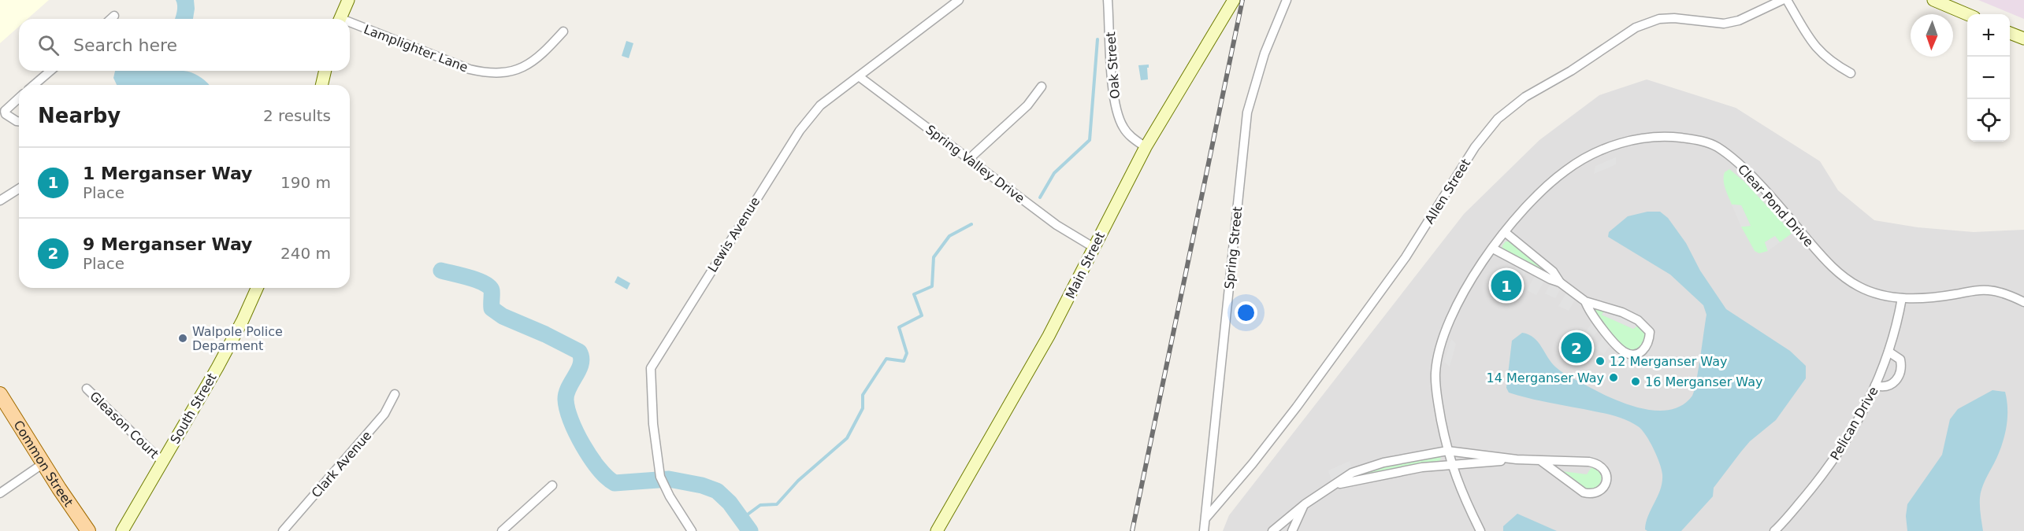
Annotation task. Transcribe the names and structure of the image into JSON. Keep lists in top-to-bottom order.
{
  "streets": {
    "main road": ["Main Street", "South Street", "Common Street"],
    "street": [
      "Lamplighter Lane",
      "Oak Street",
      "Spring Valley Drive",
      "Allen Street",
      "Clear Pond Drive",
      "Lewis Avenue",
      "Spring Street",
      "Pelican Drive",
      "Gleason Court",
      "Clark Avenue"
    ]
  },
  "crossings": [
    ["Oak Street", "Main Street"],
    ["Spring Valley Drive", "Lewis Avenue"],
    ["Spring Valley Drive", "Main Street"],
    ["Allen Street", "Spring Street"],
    ["Clear Pond Drive", "Pelican Drive"],
    ["South Street", "Gleason Court"]
  ],
  "places": [
    "Walpole Police Deparment",
    "12 Merganser Way",
    "14 Merganser Way",
    "16 Merganser Way"
  ],
  "north": "bottom",
  "page": {
    "map_buttons": ["+", "−"],
    "search": "Search here",
    "heading": ["Nearby", "2 results"],
    "list": [
      {
        "mark": "1",
        "name": "1 Merganser Way",
        "note": "Place",
        "value": "190 m"
      },
      {
        "mark": "2",
        "name": "9 Merganser Way",
        "note": "Place",
        "value": "240 m"
      }
    ],
    "pins": ["1", "2"]
  }
}
